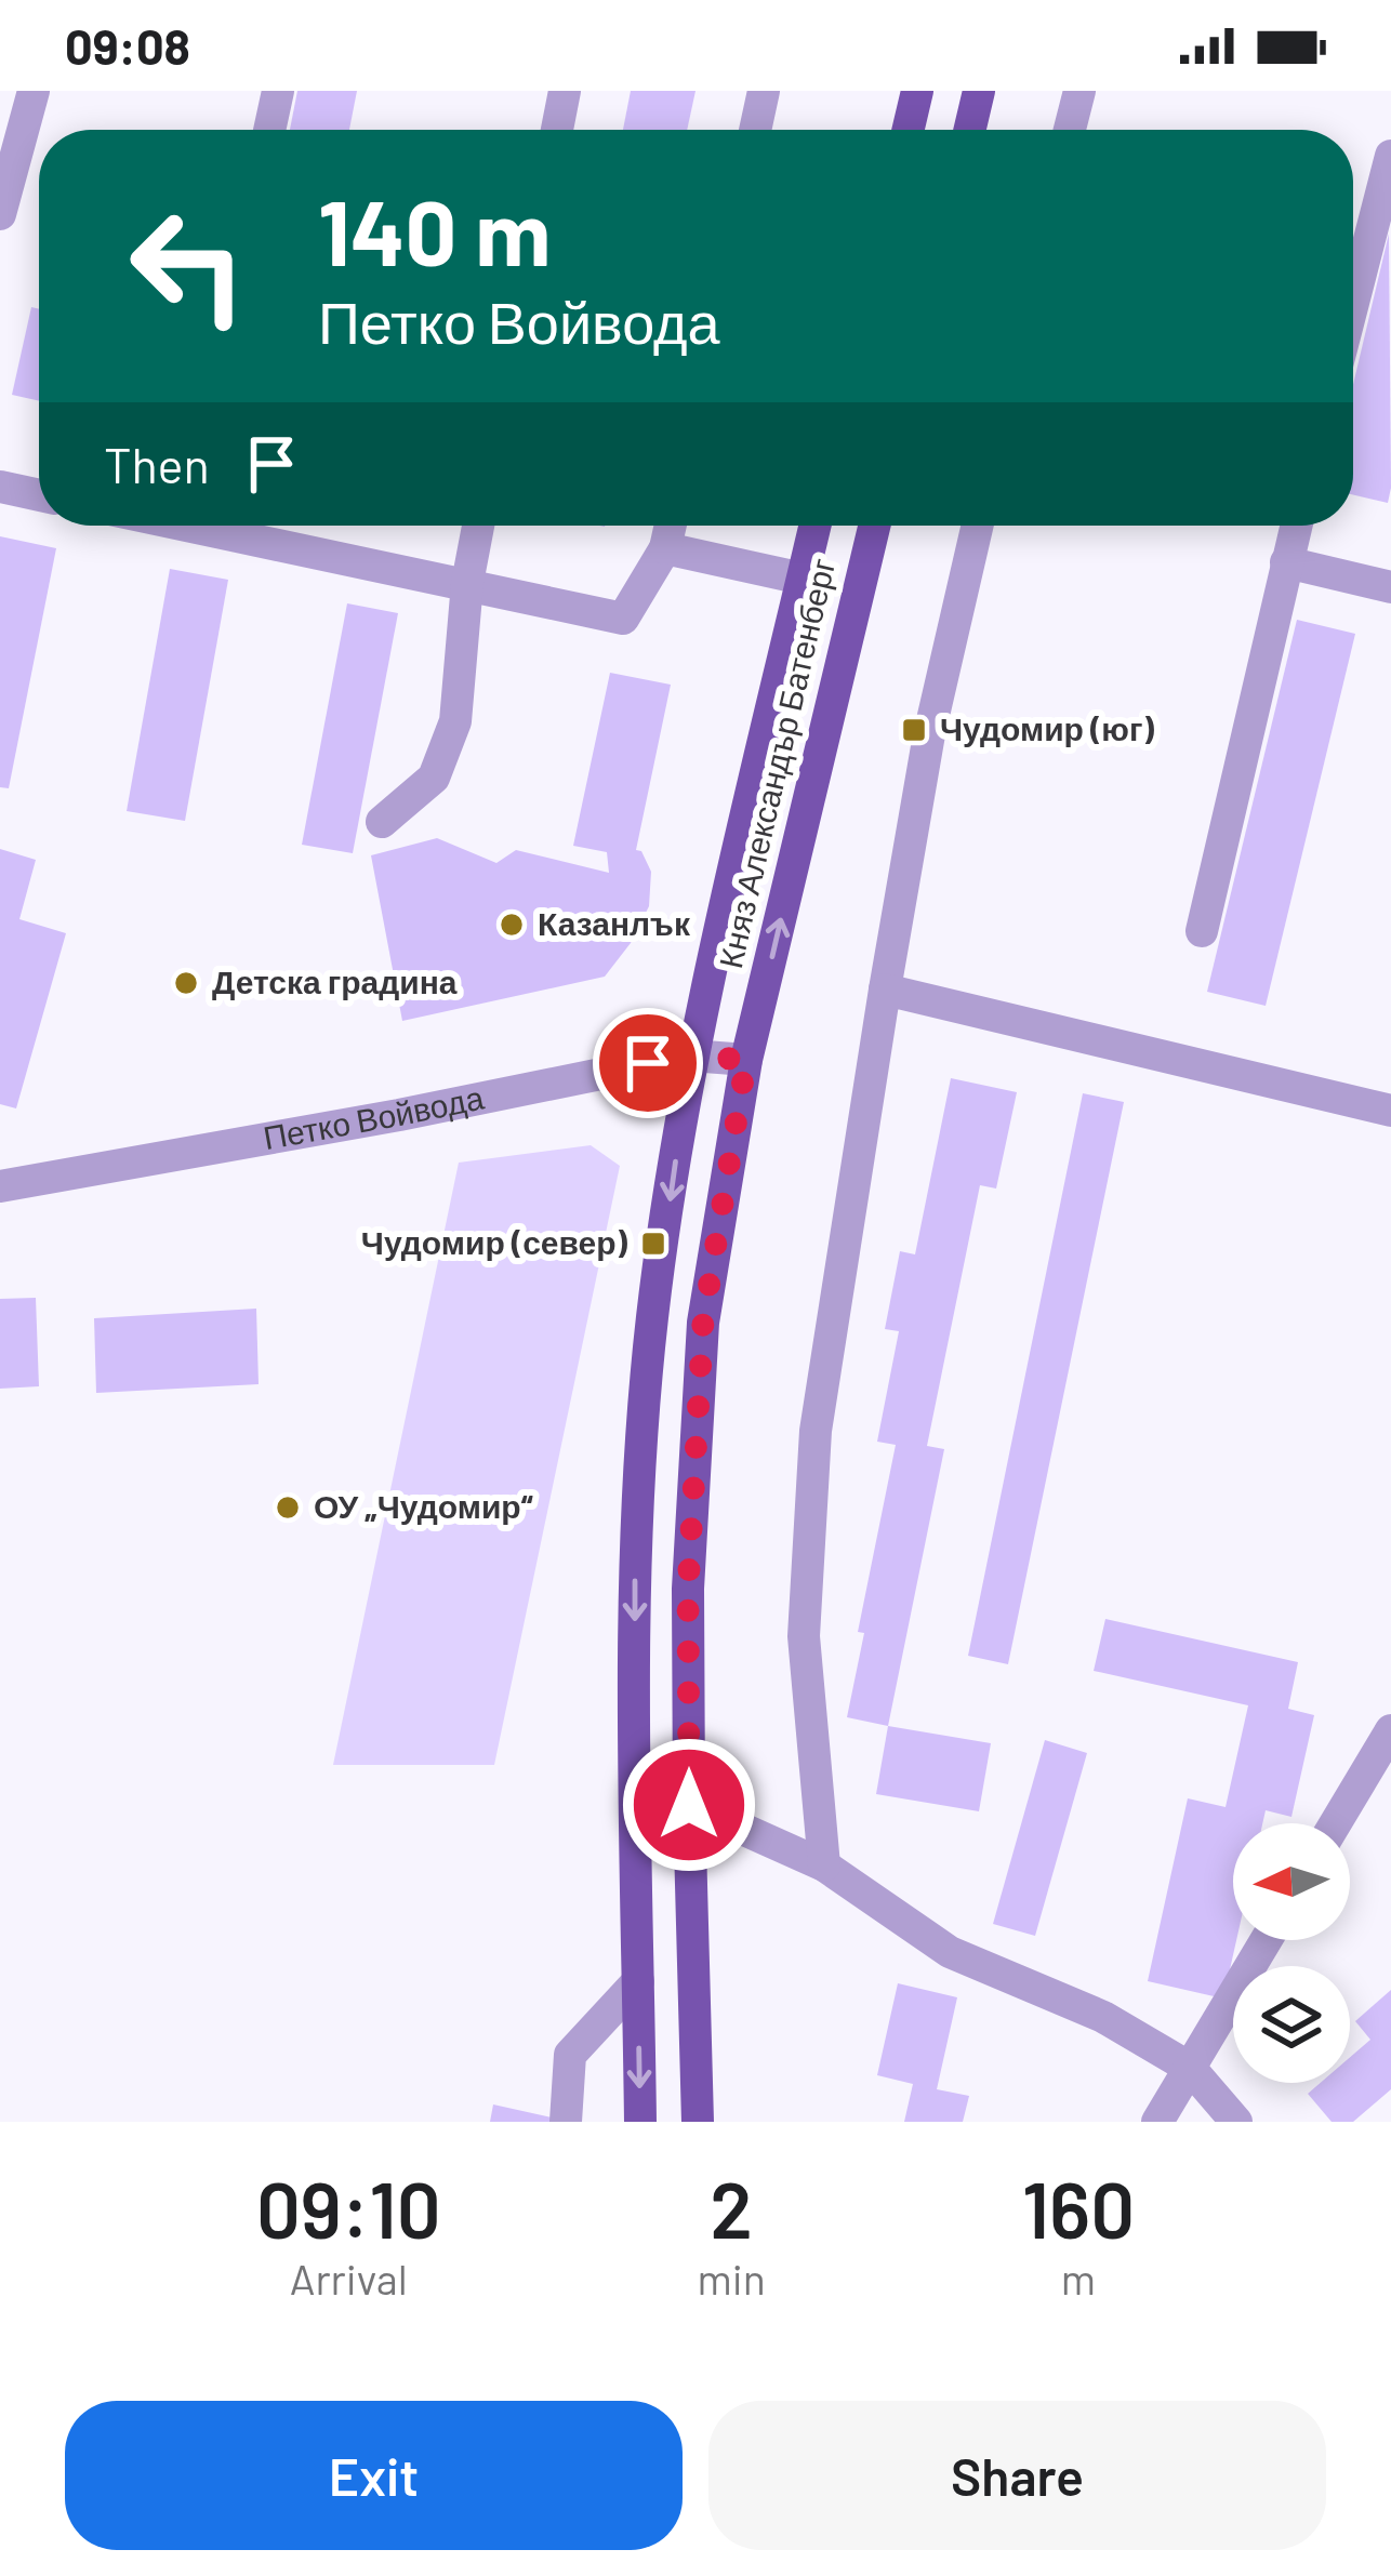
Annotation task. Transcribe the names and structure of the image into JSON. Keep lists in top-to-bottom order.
{
  "streets": {
    "main road": ["Княз Александър Батенберг"],
    "street": ["Петко Войвода"]
  },
  "crossings": [
    ["Княз Александър Батенберг", "Петко Войвода"]
  ],
  "places": {
    "transit": ["Чудомир (юг)", "Чудомир (север)"],
    "other": ["Казанлък", "Детска градина", "ОУ „Чудомир“"]
  },
  "north": "left",
  "page": {
    "status": "09:08",
    "turn": ["140 m", "Петко Войвода"],
    "then": "Then",
    "eta": [
      "09:10",
      "Arrival",
      "2",
      "min",
      "160",
      "m"
    ],
    "buttons": ["Exit", "Share"]
  }
}
